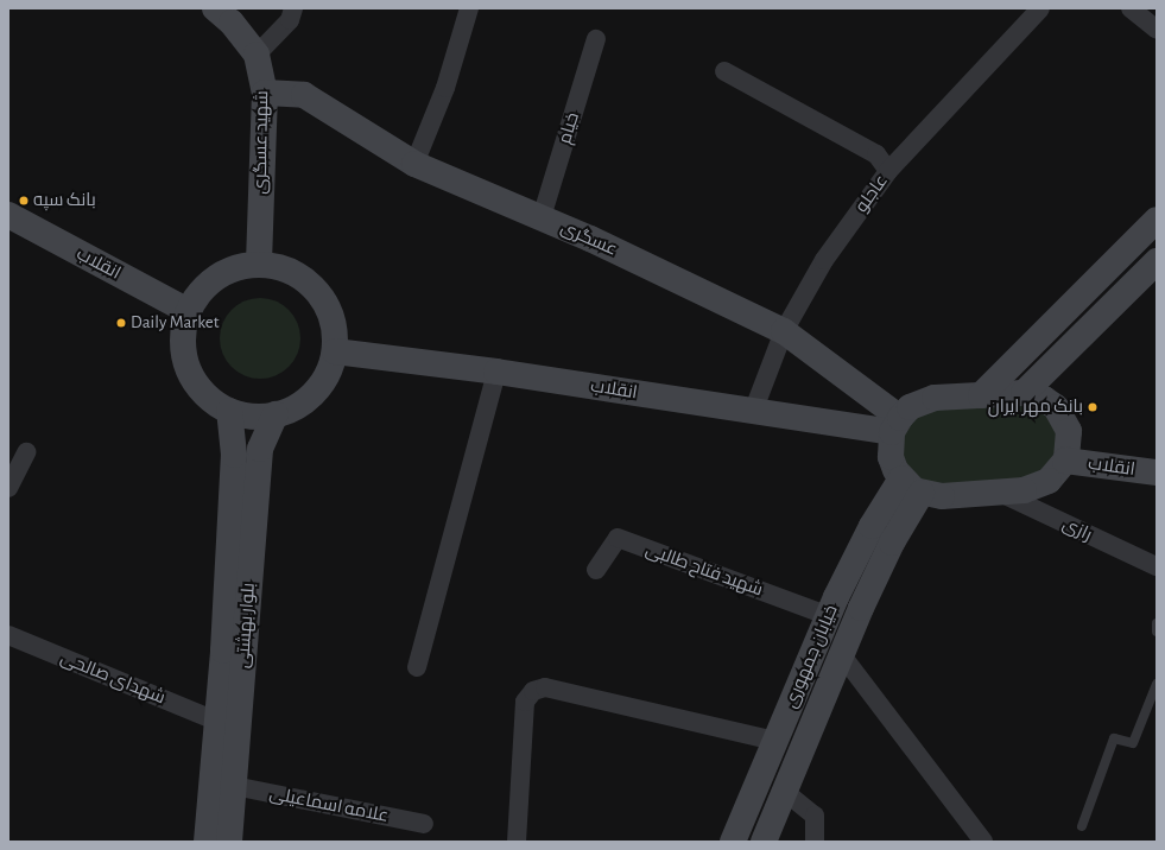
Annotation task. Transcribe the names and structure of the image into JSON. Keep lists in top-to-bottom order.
{
  "streets": {
    "main road": [
      "شهید عسگری",
      "عسگری",
      "انقلاب",
      "بلوار بهشتی",
      "خیابان جمهوری"
    ],
    "street": [
      "خیام",
      "عاجلو",
      "رازی",
      "شهید فتاح طالبی",
      "شهدای صالحی",
      "علامه اسماعیلی"
    ]
  },
  "crossings": [
    ["خیام", "عسگری"],
    ["شهید عسگری", "عسگری"],
    ["شهید عسگری", "انقلاب"],
    ["شهید عسگری", "بلوار بهشتی"],
    ["عاجلو", "عسگری"],
    ["عاجلو", "انقلاب"],
    ["عسگری", "انقلاب"],
    ["عسگری", "رازی"],
    ["عسگری", "خیابان جمهوری"],
    ["انقلاب", "رازی"],
    ["انقلاب", "بلوار بهشتی"],
    ["انقلاب", "خیابان جمهوری"],
    ["رازی", "خیابان جمهوری"],
    ["شهید فتاح طالبی", "خیابان جمهوری"],
    ["بلوار بهشتی", "شهدای صالحی"],
    ["بلوار بهشتی", "علامه اسماعیلی"]
  ],
  "places": ["بانک سپه", "Daily Market", "بانک مهر ایران"]
}
